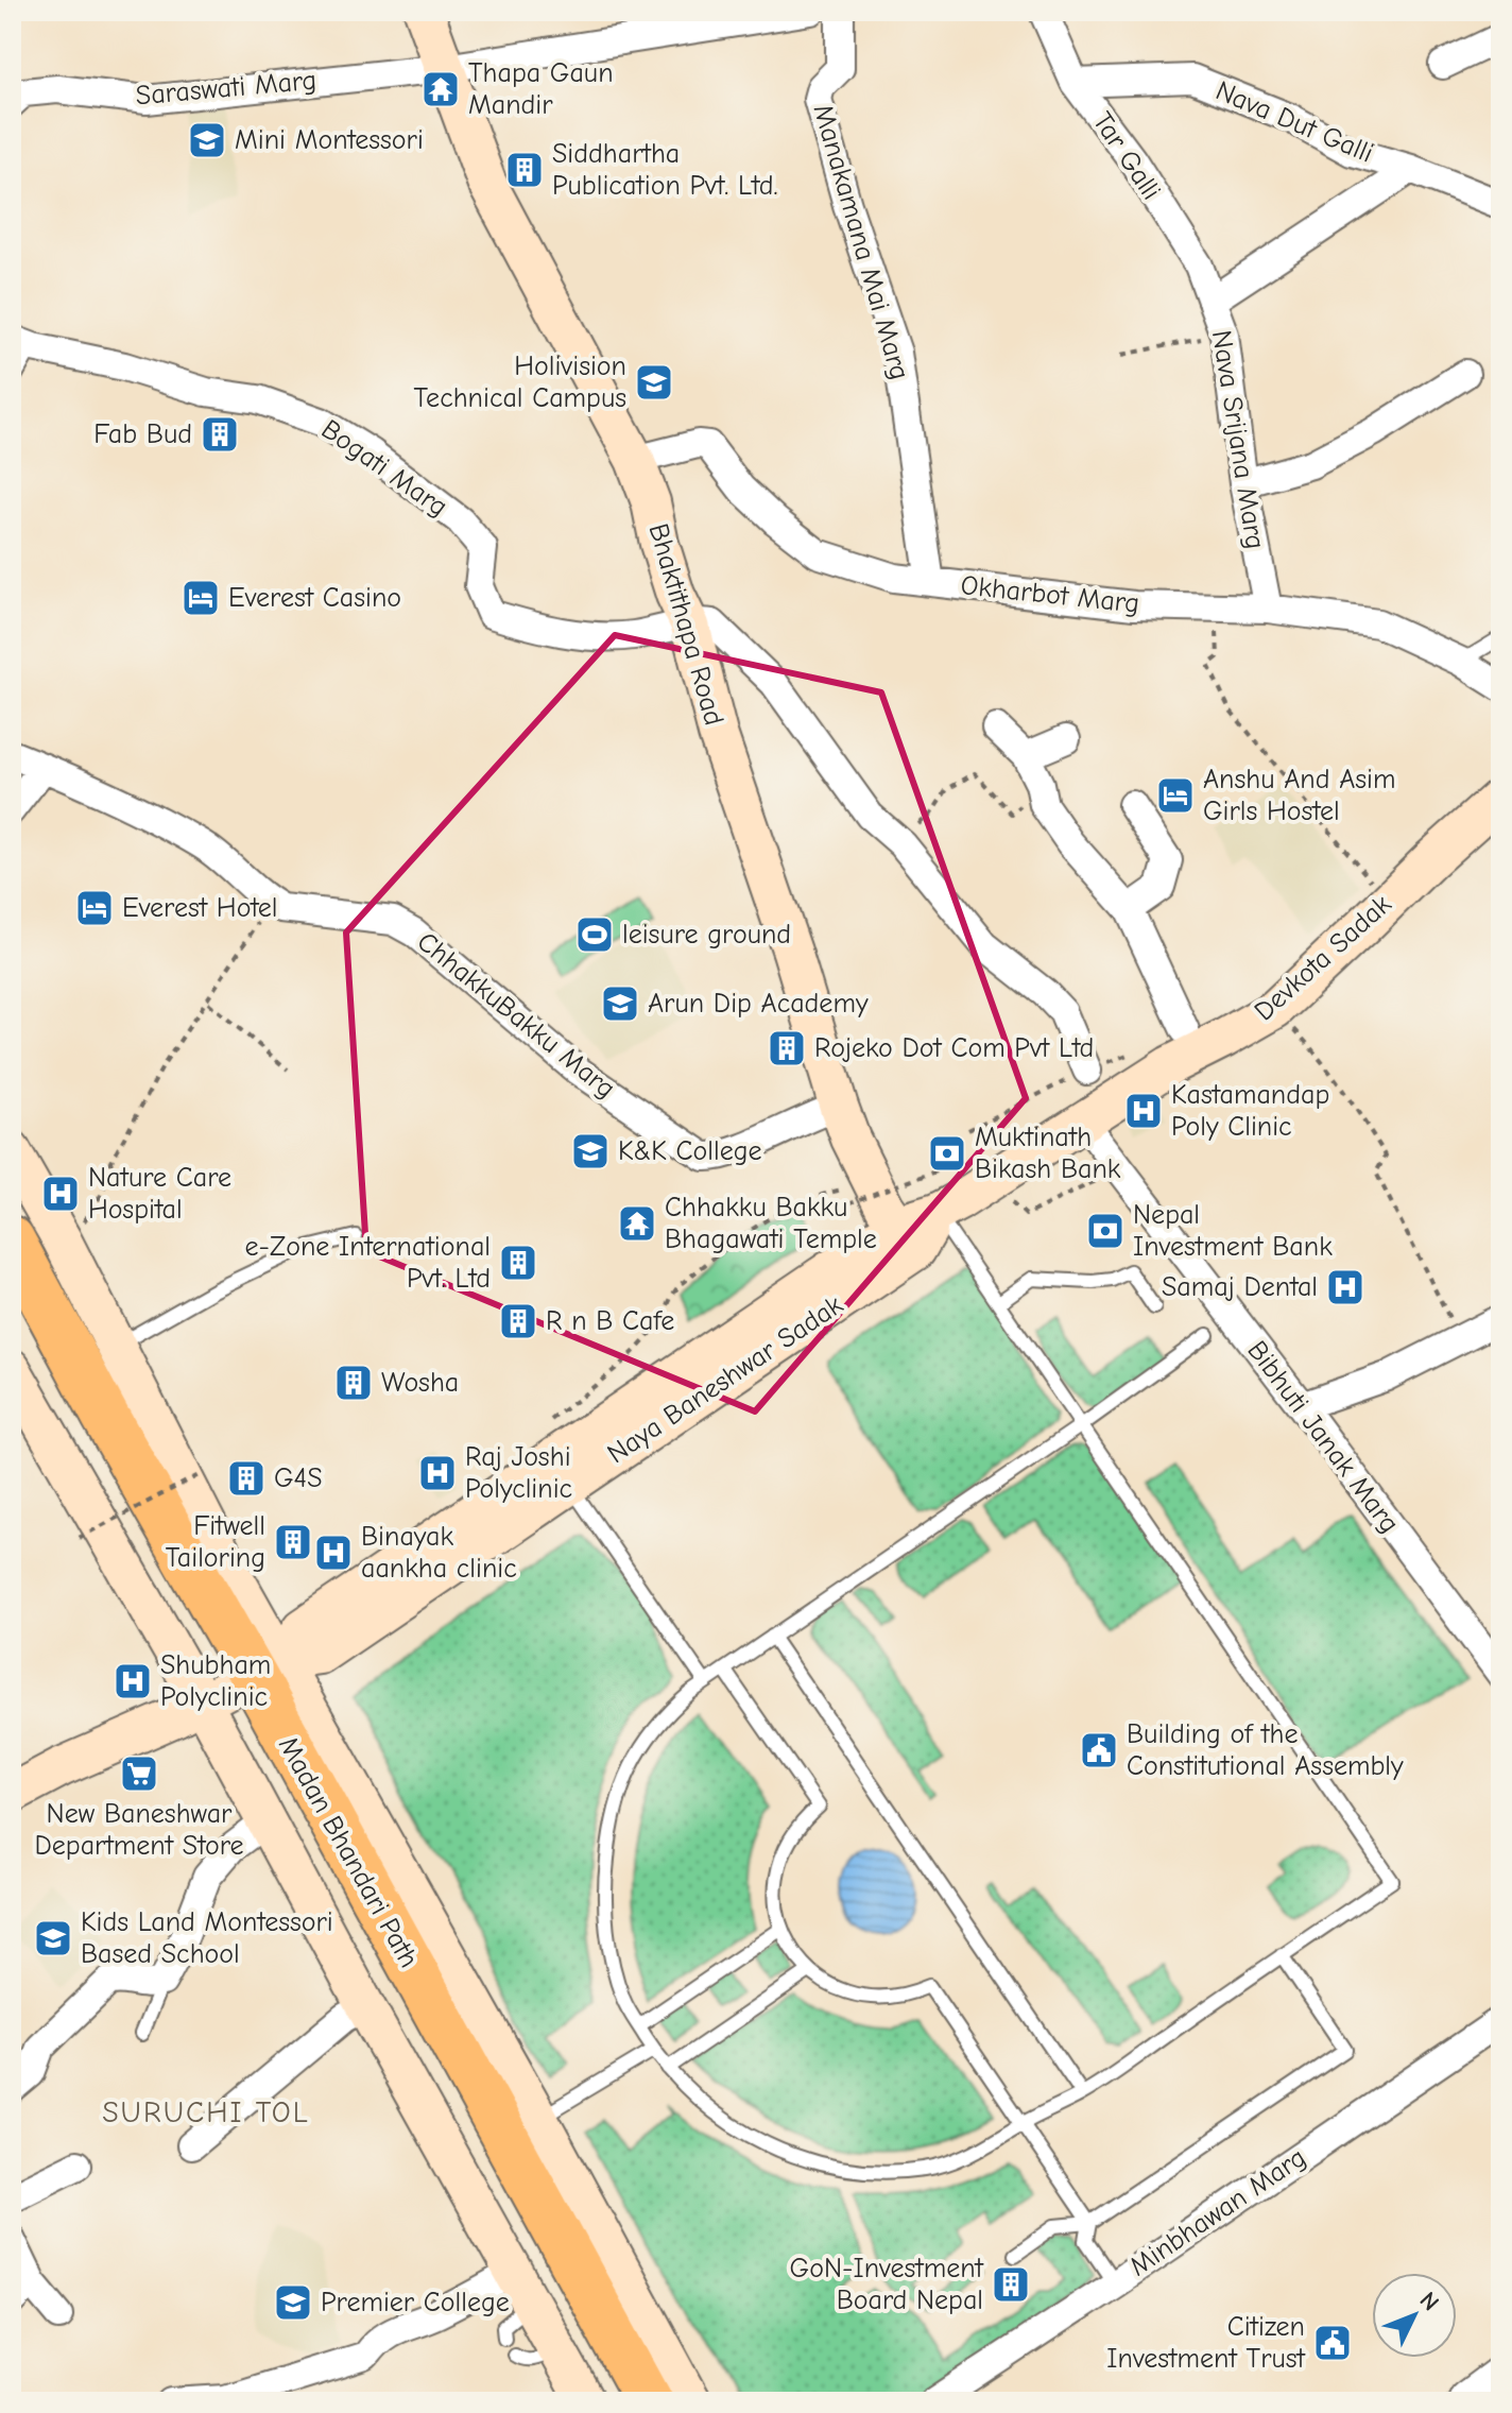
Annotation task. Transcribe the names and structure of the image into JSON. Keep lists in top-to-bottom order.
{
  "streets": {
    "highway": ["Madan Bhandari Path"],
    "street": [
      "Saraswati Marg",
      "Nava Dut Galli",
      "Tar Galli",
      "Manakamana Mai Marg",
      "Nava Srijana Marg",
      "Bogati Marg",
      "Okharbot Marg",
      "Bhaktithapa Road",
      "Devkota Sadak",
      "ChhakkuBakku Marg",
      "Naya Baneshwar Sadak",
      "Bibhuti Janak Marg",
      "Minbhawan Marg"
    ]
  },
  "crossings": [
    ["Saraswati Marg", "Bhaktithapa Road"],
    ["Nava Dut Galli", "Tar Galli"],
    ["Nava Dut Galli", "Nava Srijana Marg"],
    ["Tar Galli", "Nava Srijana Marg"],
    ["Manakamana Mai Marg", "Okharbot Marg"],
    ["Nava Srijana Marg", "Okharbot Marg"],
    ["Bogati Marg", "Bhaktithapa Road"],
    ["Okharbot Marg", "Bhaktithapa Road"],
    ["Bhaktithapa Road", "Devkota Sadak"],
    ["Bhaktithapa Road", "ChhakkuBakku Marg"],
    ["Bhaktithapa Road", "Naya Baneshwar Sadak"],
    ["Devkota Sadak", "Naya Baneshwar Sadak"],
    ["Devkota Sadak", "Bibhuti Janak Marg"],
    ["Naya Baneshwar Sadak", "Madan Bhandari Path"]
  ],
  "districts": ["SURUCHI TOL"],
  "places": {
    "temple": ["Thapa Gaun Mandir", "Chhakku Bakku Bhagawati Temple"],
    "school or university": [
      "Mini Montessori",
      "Holivision Technical Campus",
      "Arun Dip Academy",
      "K&K College",
      "Kids Land Montessori Based School",
      "Premier College"
    ],
    "building": [
      "Siddhartha Publication Pvt. Ltd.",
      "Fab Bud",
      "Rojeko Dot Com Pvt Ltd",
      "e-Zone International Pvt. Ltd",
      "R n B Cafe",
      "Wosha",
      "G4S",
      "Fitwell Tailoring",
      "GoN-Investment Board Nepal"
    ],
    "hotel": ["Everest Casino", "Anshu And Asim Girls Hostel", "Everest Hotel"],
    "sports": ["leisure ground"],
    "hospital": [
      "Kastamandap Poly Clinic",
      "Nature Care Hospital",
      "Samaj Dental",
      "Raj Joshi Polyclinic",
      "Binayak aankha clinic",
      "Shubham Polyclinic"
    ],
    "bank": ["Muktinath Bikash Bank", "Nepal Investment Bank"],
    "public building": ["Building of the Constitutional Assembly", "Citizen Investment Trust"],
    "supermarket": ["New Baneshwar Department Store"]
  },
  "north": "top right"
}
